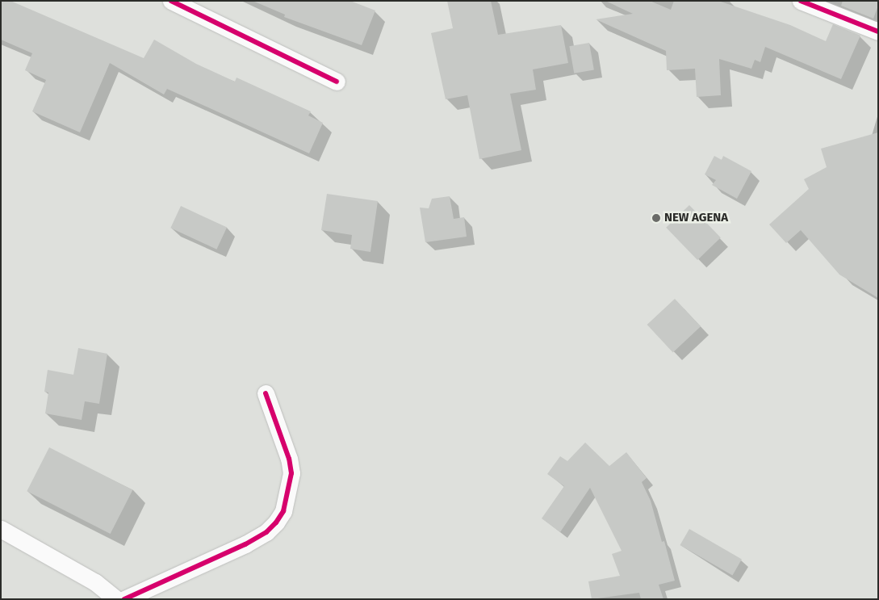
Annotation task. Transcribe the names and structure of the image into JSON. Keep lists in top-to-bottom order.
{
  "places": ["NEW AGENA"]
}
